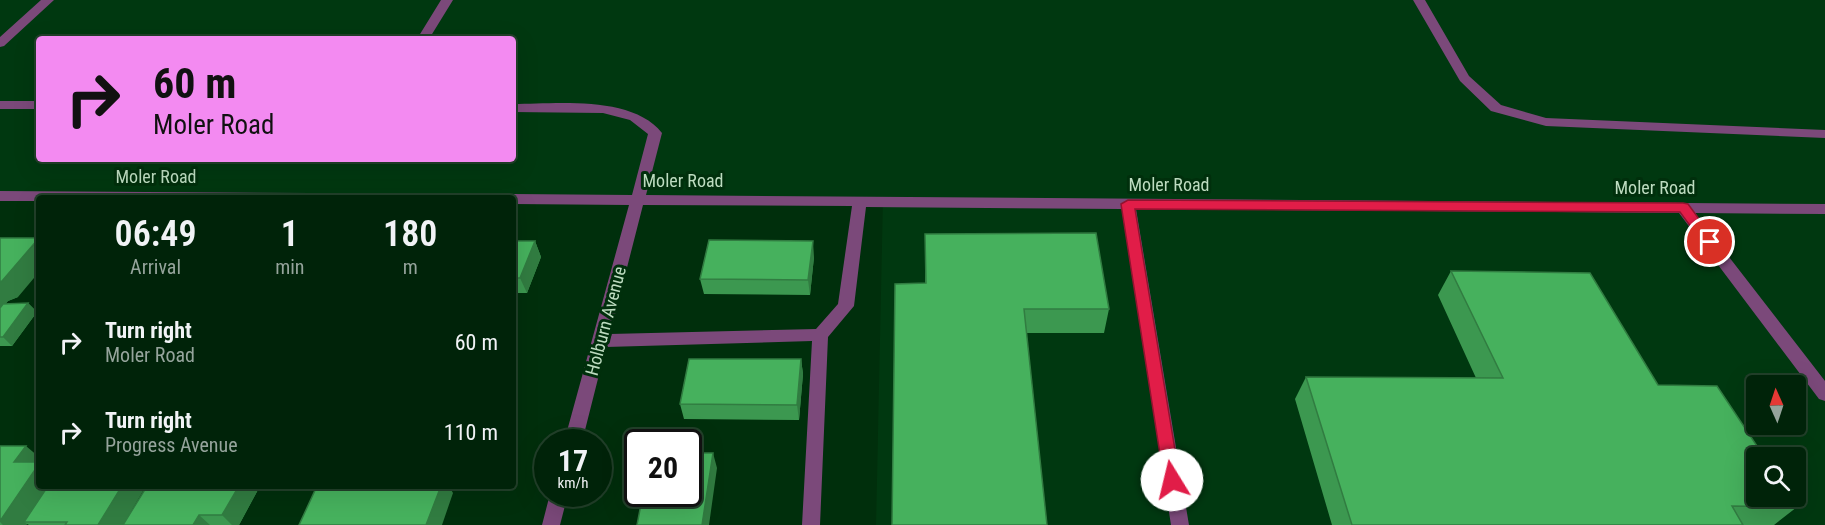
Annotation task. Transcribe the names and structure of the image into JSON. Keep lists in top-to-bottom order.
{
  "streets": {
    "street": ["Moler Road", "Holburn Avenue"]
  },
  "crossings": [
    ["Moler Road", "Holburn Avenue"]
  ],
  "north": "top",
  "page": {
    "turn": ["60 m", "Moler Road"],
    "eta": [
      "06:49",
      "Arrival",
      "1",
      "min",
      "180",
      "m"
    ],
    "list": [
      {
        "name": "Turn right",
        "note": "Moler Road",
        "value": "60 m"
      },
      {
        "name": "Turn right",
        "note": "Progress Avenue",
        "value": "110 m"
      }
    ],
    "speed": "17 km/h",
    "limit": "20"
  }
}
